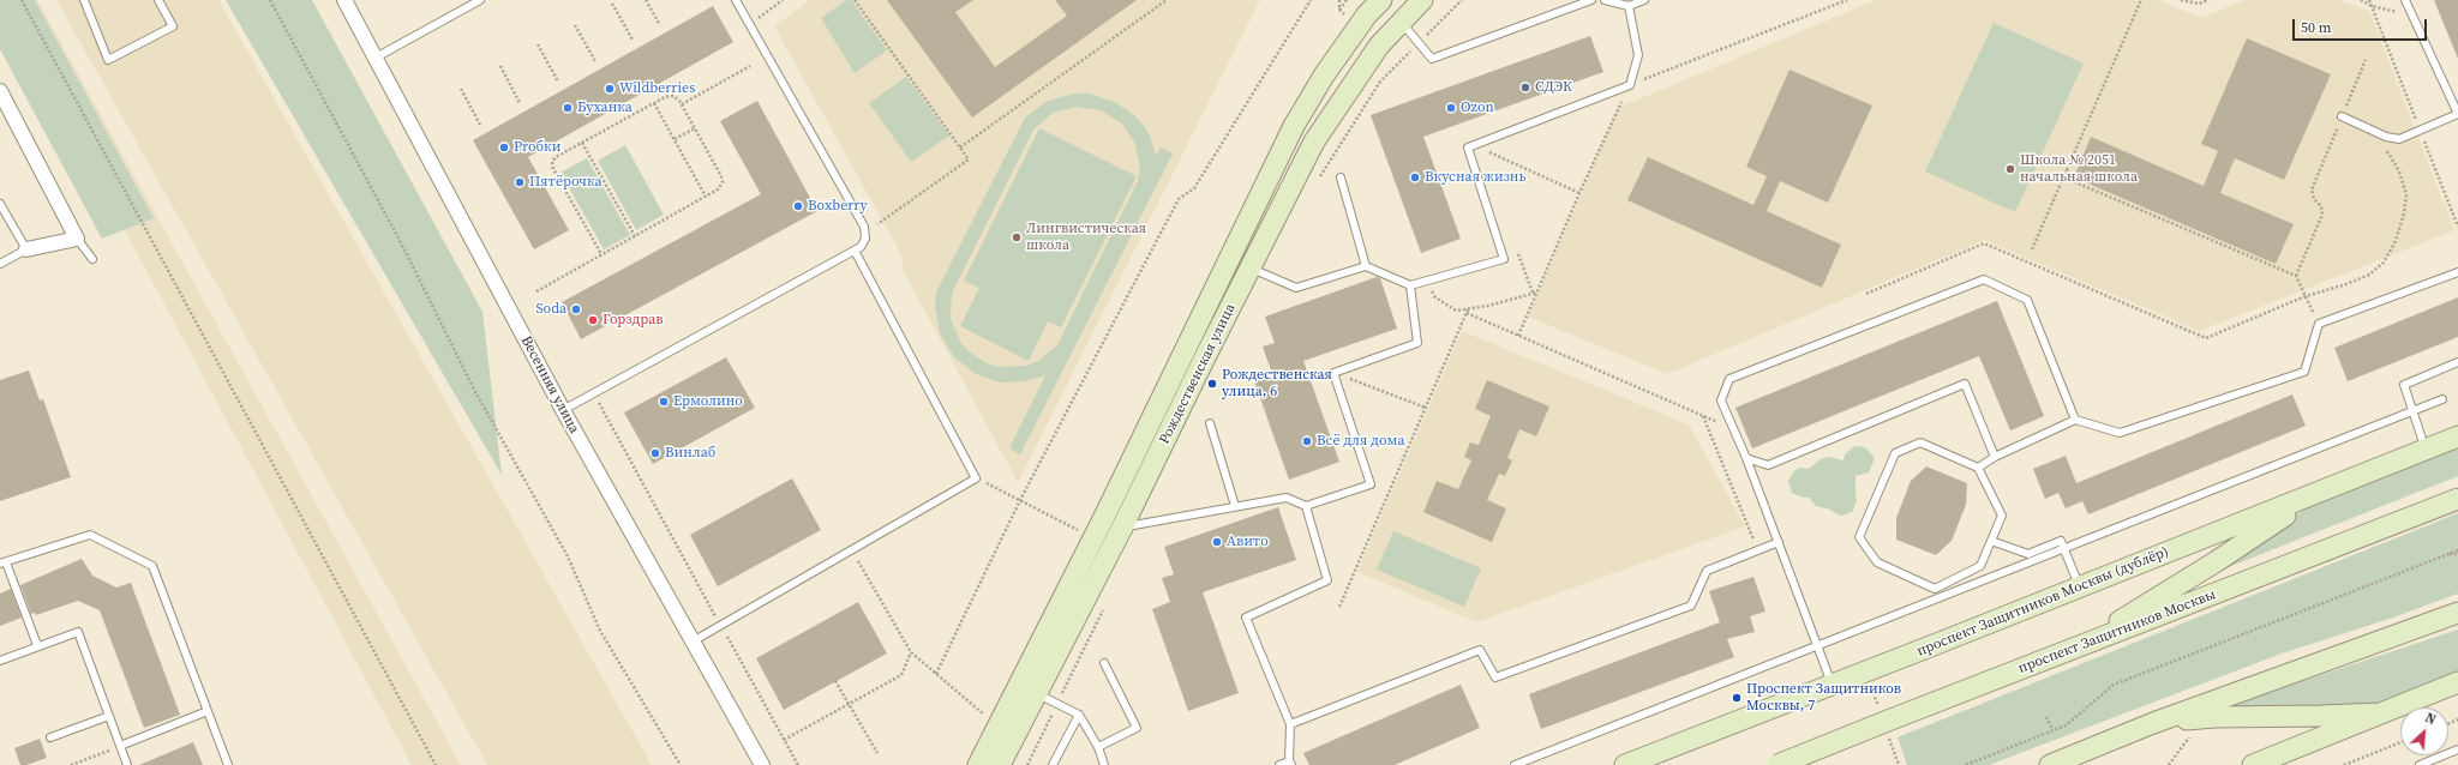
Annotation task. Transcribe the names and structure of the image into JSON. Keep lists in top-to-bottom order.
{
  "streets": {
    "street": [
      "Рождественская улица",
      "Весенняя улица",
      "проспект Защитников Москвы (дублёр)",
      "проспект Защитников Москвы"
    ]
  },
  "places": [
    "СДЭК",
    "Wildberries",
    "Буханка",
    "Ozon",
    "Proбки",
    "Школа № 2051 начальная школа",
    "Вкусная жизнь",
    "Пятёрочка",
    "Boxberry",
    "Лингвистическая школа",
    "Soda",
    "Горздрав",
    "Рождественская улица, 6",
    "Ермолино",
    "Всё для дома",
    "Винлаб",
    "Авито",
    "Проспект Защитников Москвы, 7"
  ],
  "scale_bar": "50 m",
  "north": "top right"
}
